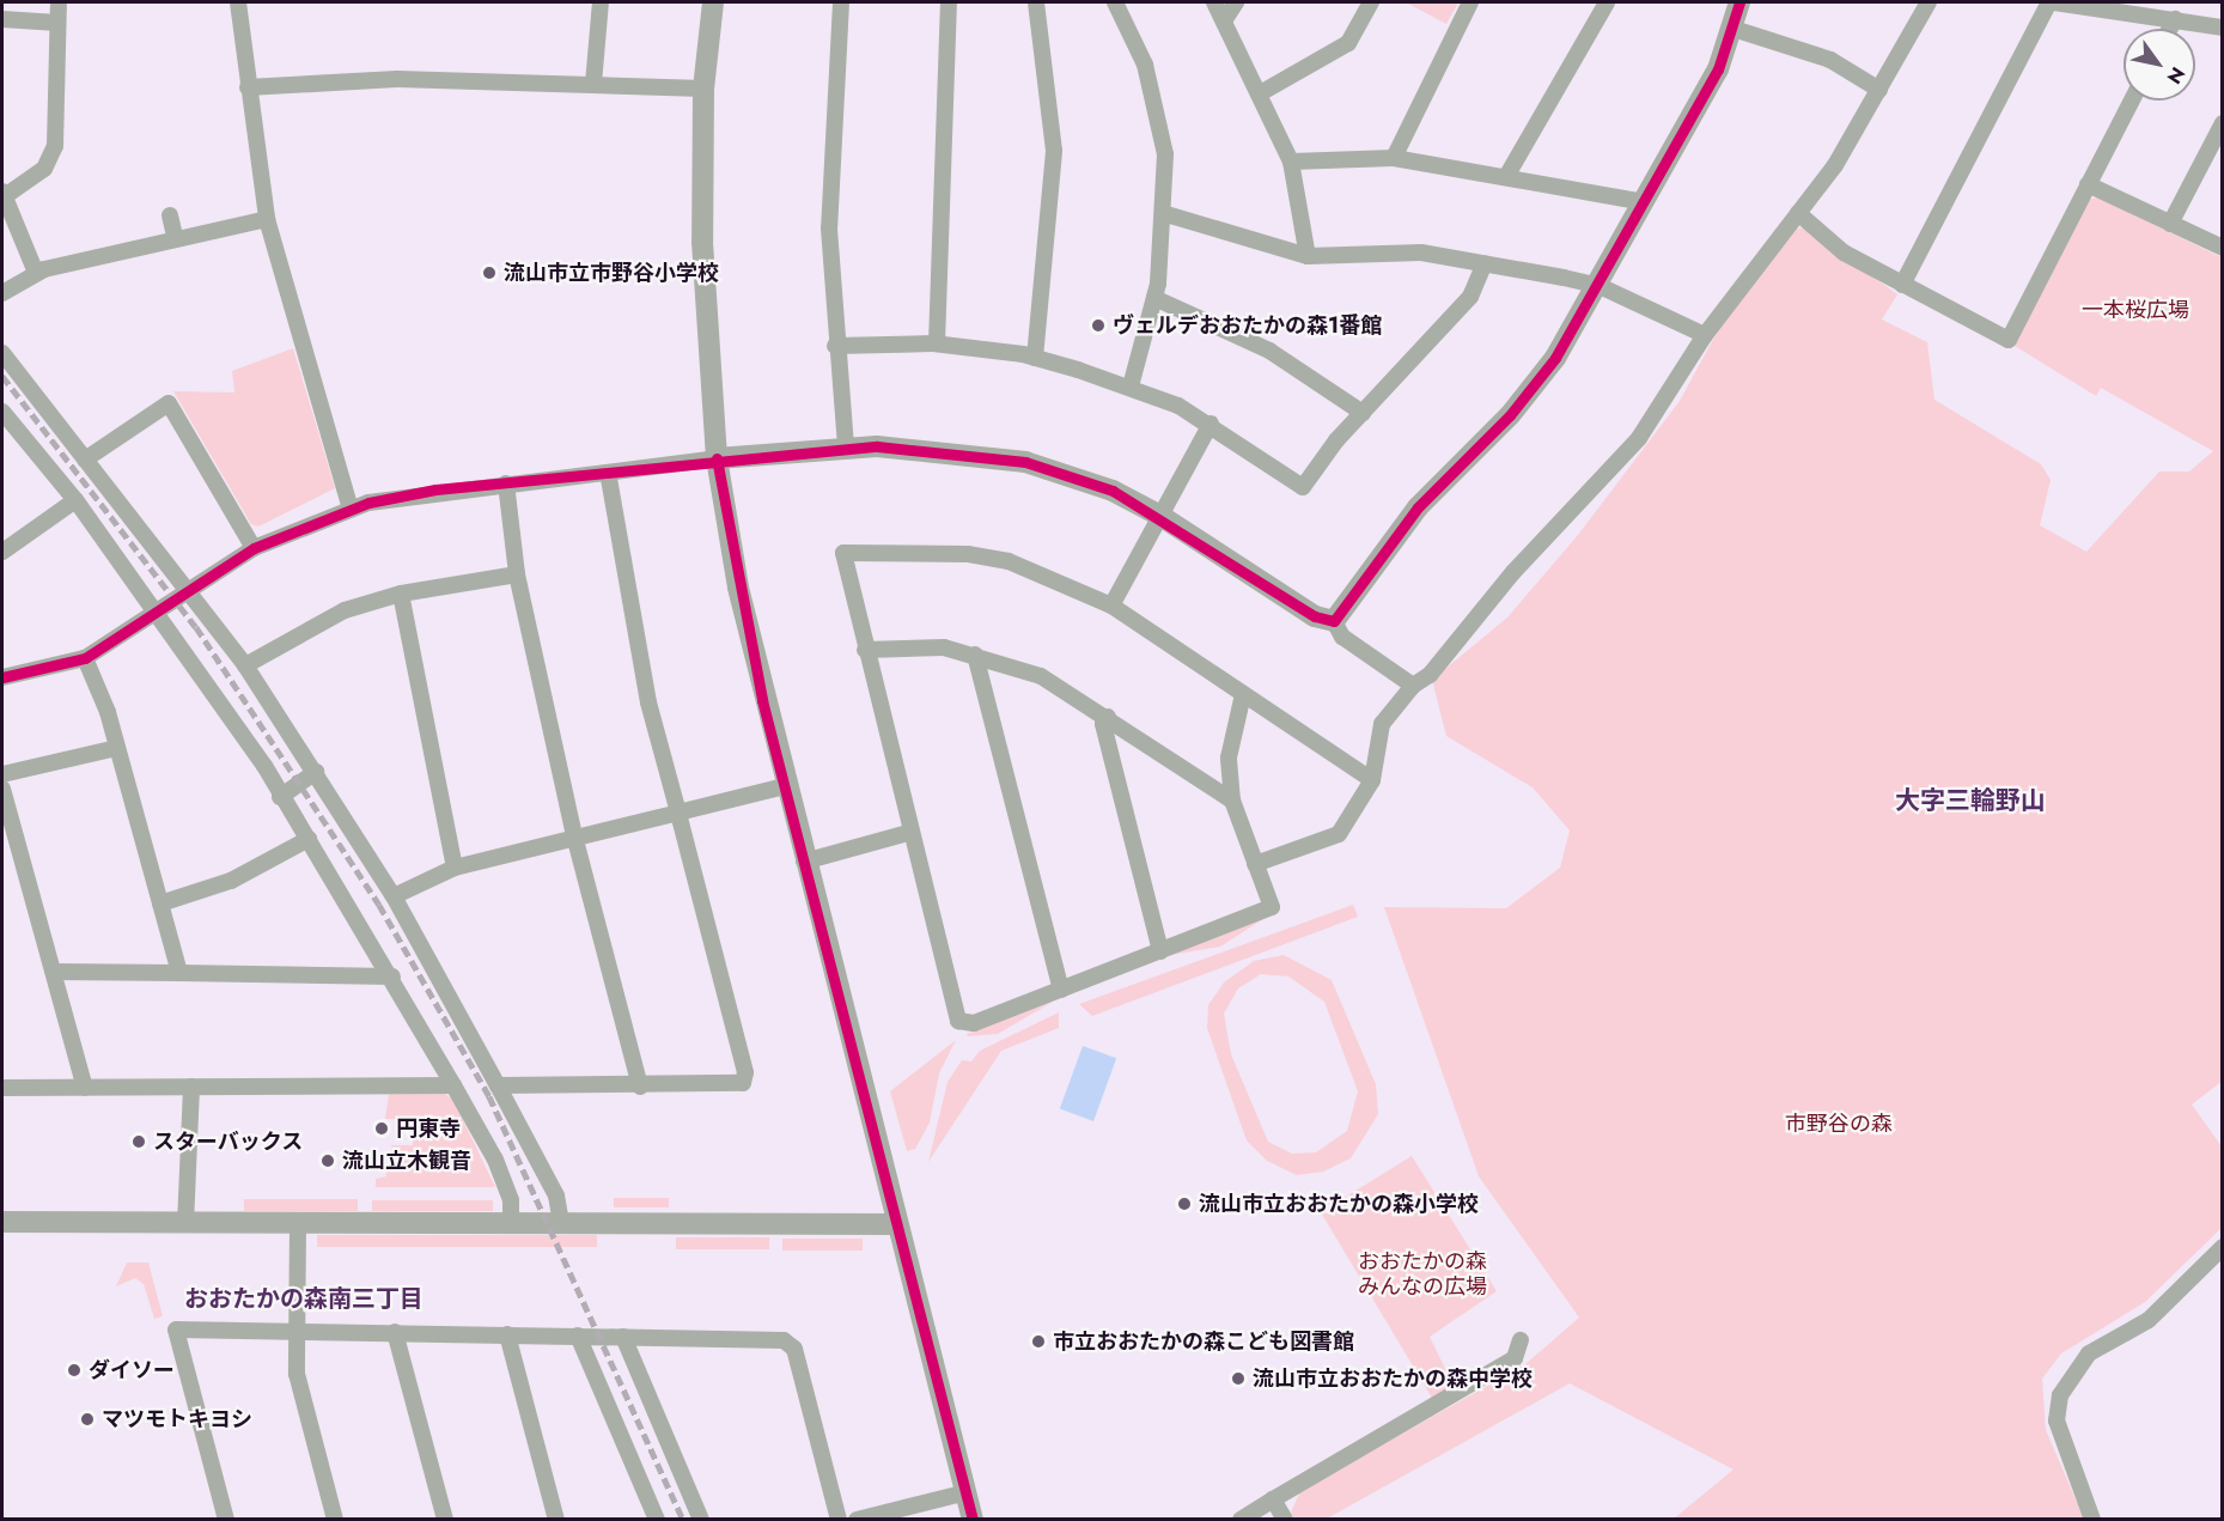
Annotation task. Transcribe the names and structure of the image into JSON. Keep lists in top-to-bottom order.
{
  "districts": ["大字三輪野山", "おおたかの森南三丁目"],
  "parks": ["一本桜広場", "市野谷の森", "おおたかの森 みんなの広場"],
  "places": [
    "流山市立市野谷小学校",
    "ヴェルデおおたかの森1番館",
    "円東寺",
    "スターバックス",
    "流山立木観音",
    "流山市立おおたかの森小学校",
    "市立おおたかの森こども図書館",
    "ダイソー",
    "流山市立おおたかの森中学校",
    "マツモトキヨシ"
  ],
  "north": "bottom right"
}
